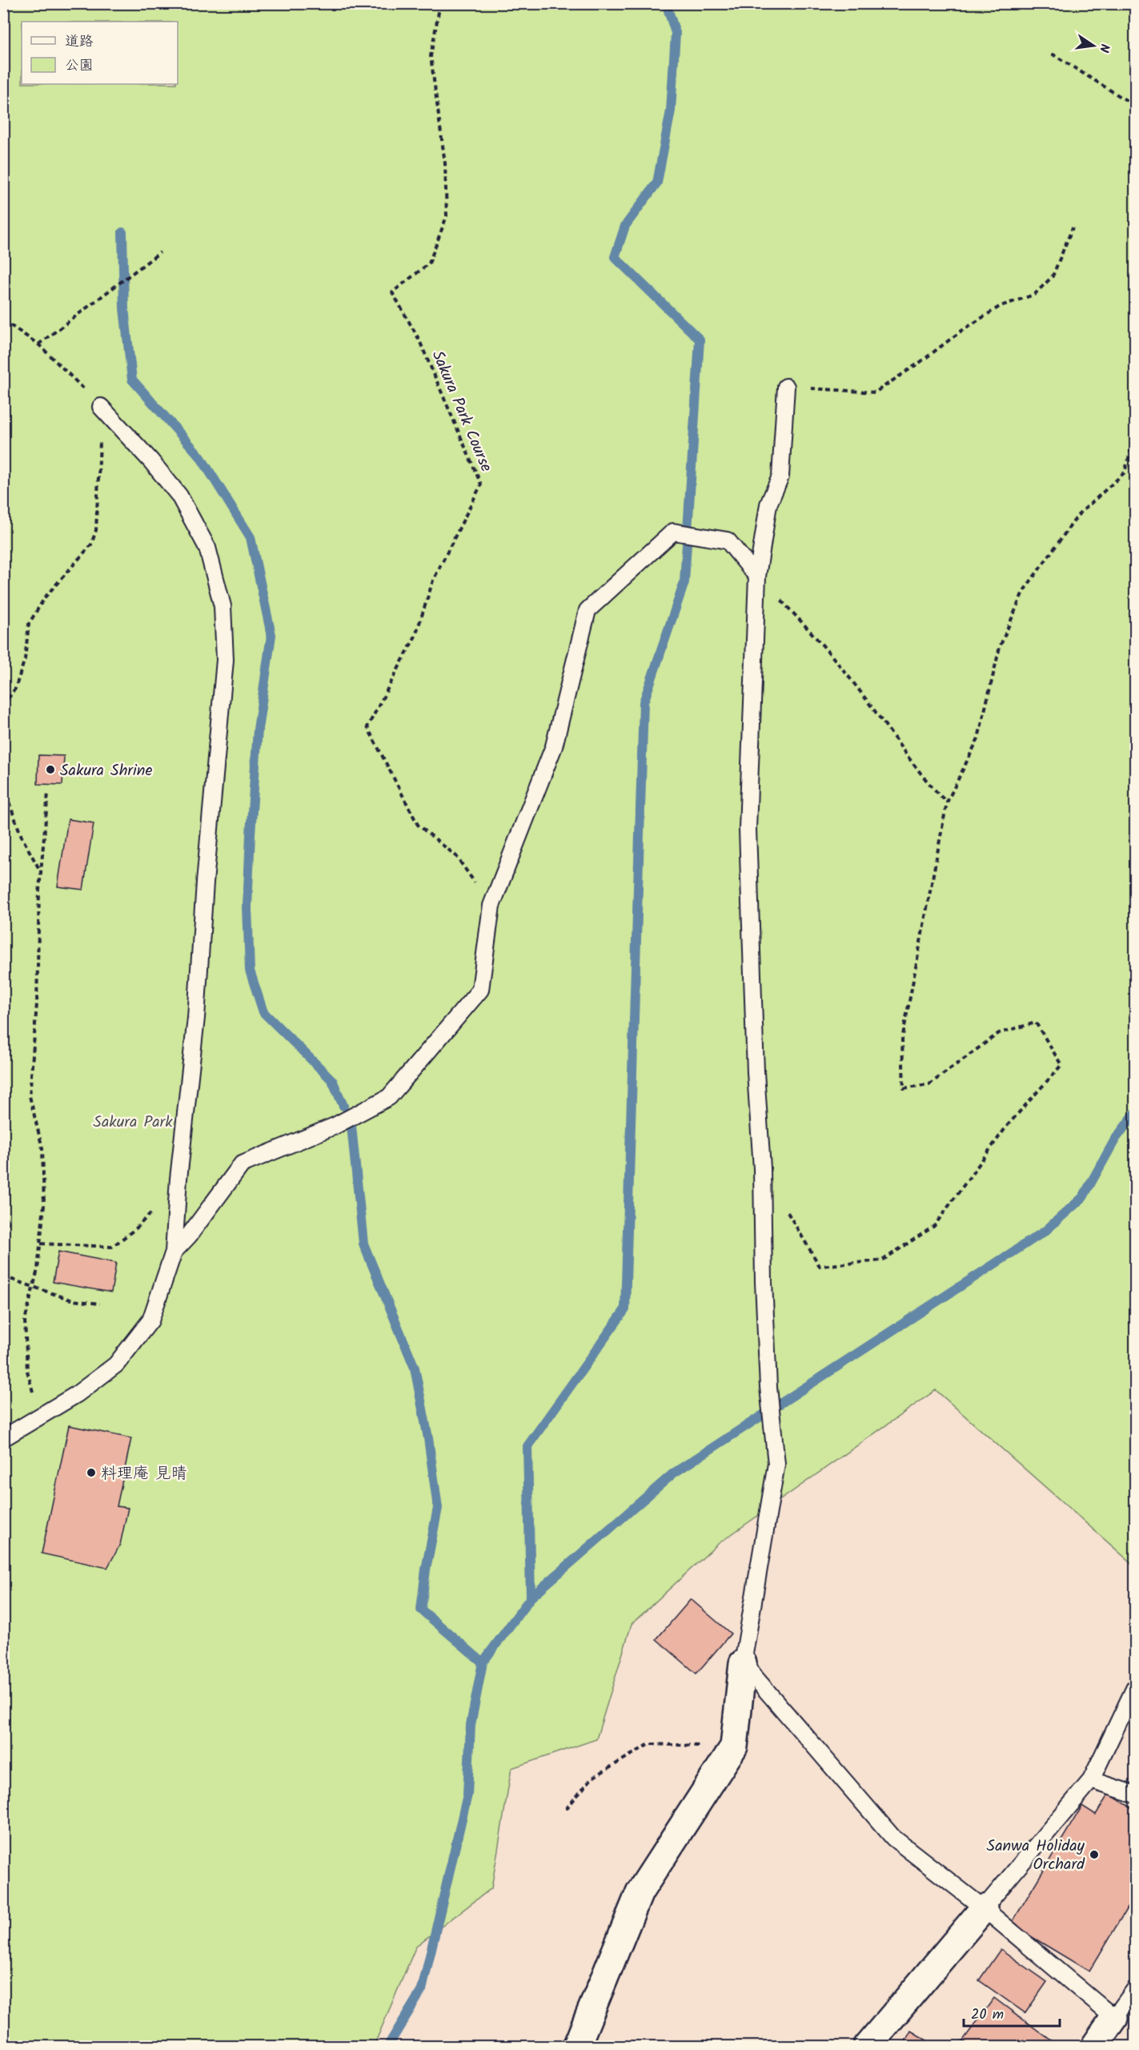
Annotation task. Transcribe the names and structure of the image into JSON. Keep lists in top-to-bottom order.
{
  "streets": {
    "path": ["Sakura Park Course"]
  },
  "parks": ["Sakura Park"],
  "places": ["Sakura Shrine", "料理庵 見晴", "Sanwa Holiday Orchard"],
  "legend": ["道路", "公園"],
  "scale_bar": "20 m",
  "north": "right"
}
